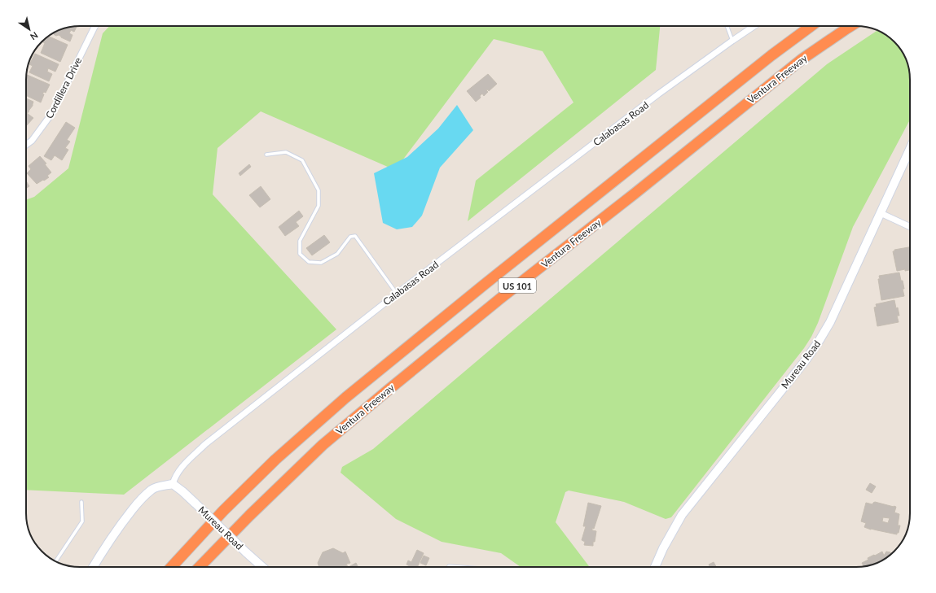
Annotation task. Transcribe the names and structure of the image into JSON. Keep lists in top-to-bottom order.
{
  "streets": {
    "highway": ["Ventura Freeway", "US 101"],
    "main road": ["Mureau Road"],
    "street": ["Cordillera Drive", "Calabasas Road"]
  },
  "crossings": [
    ["Calabasas Road", "Mureau Road"]
  ],
  "north": "bottom right"
}
